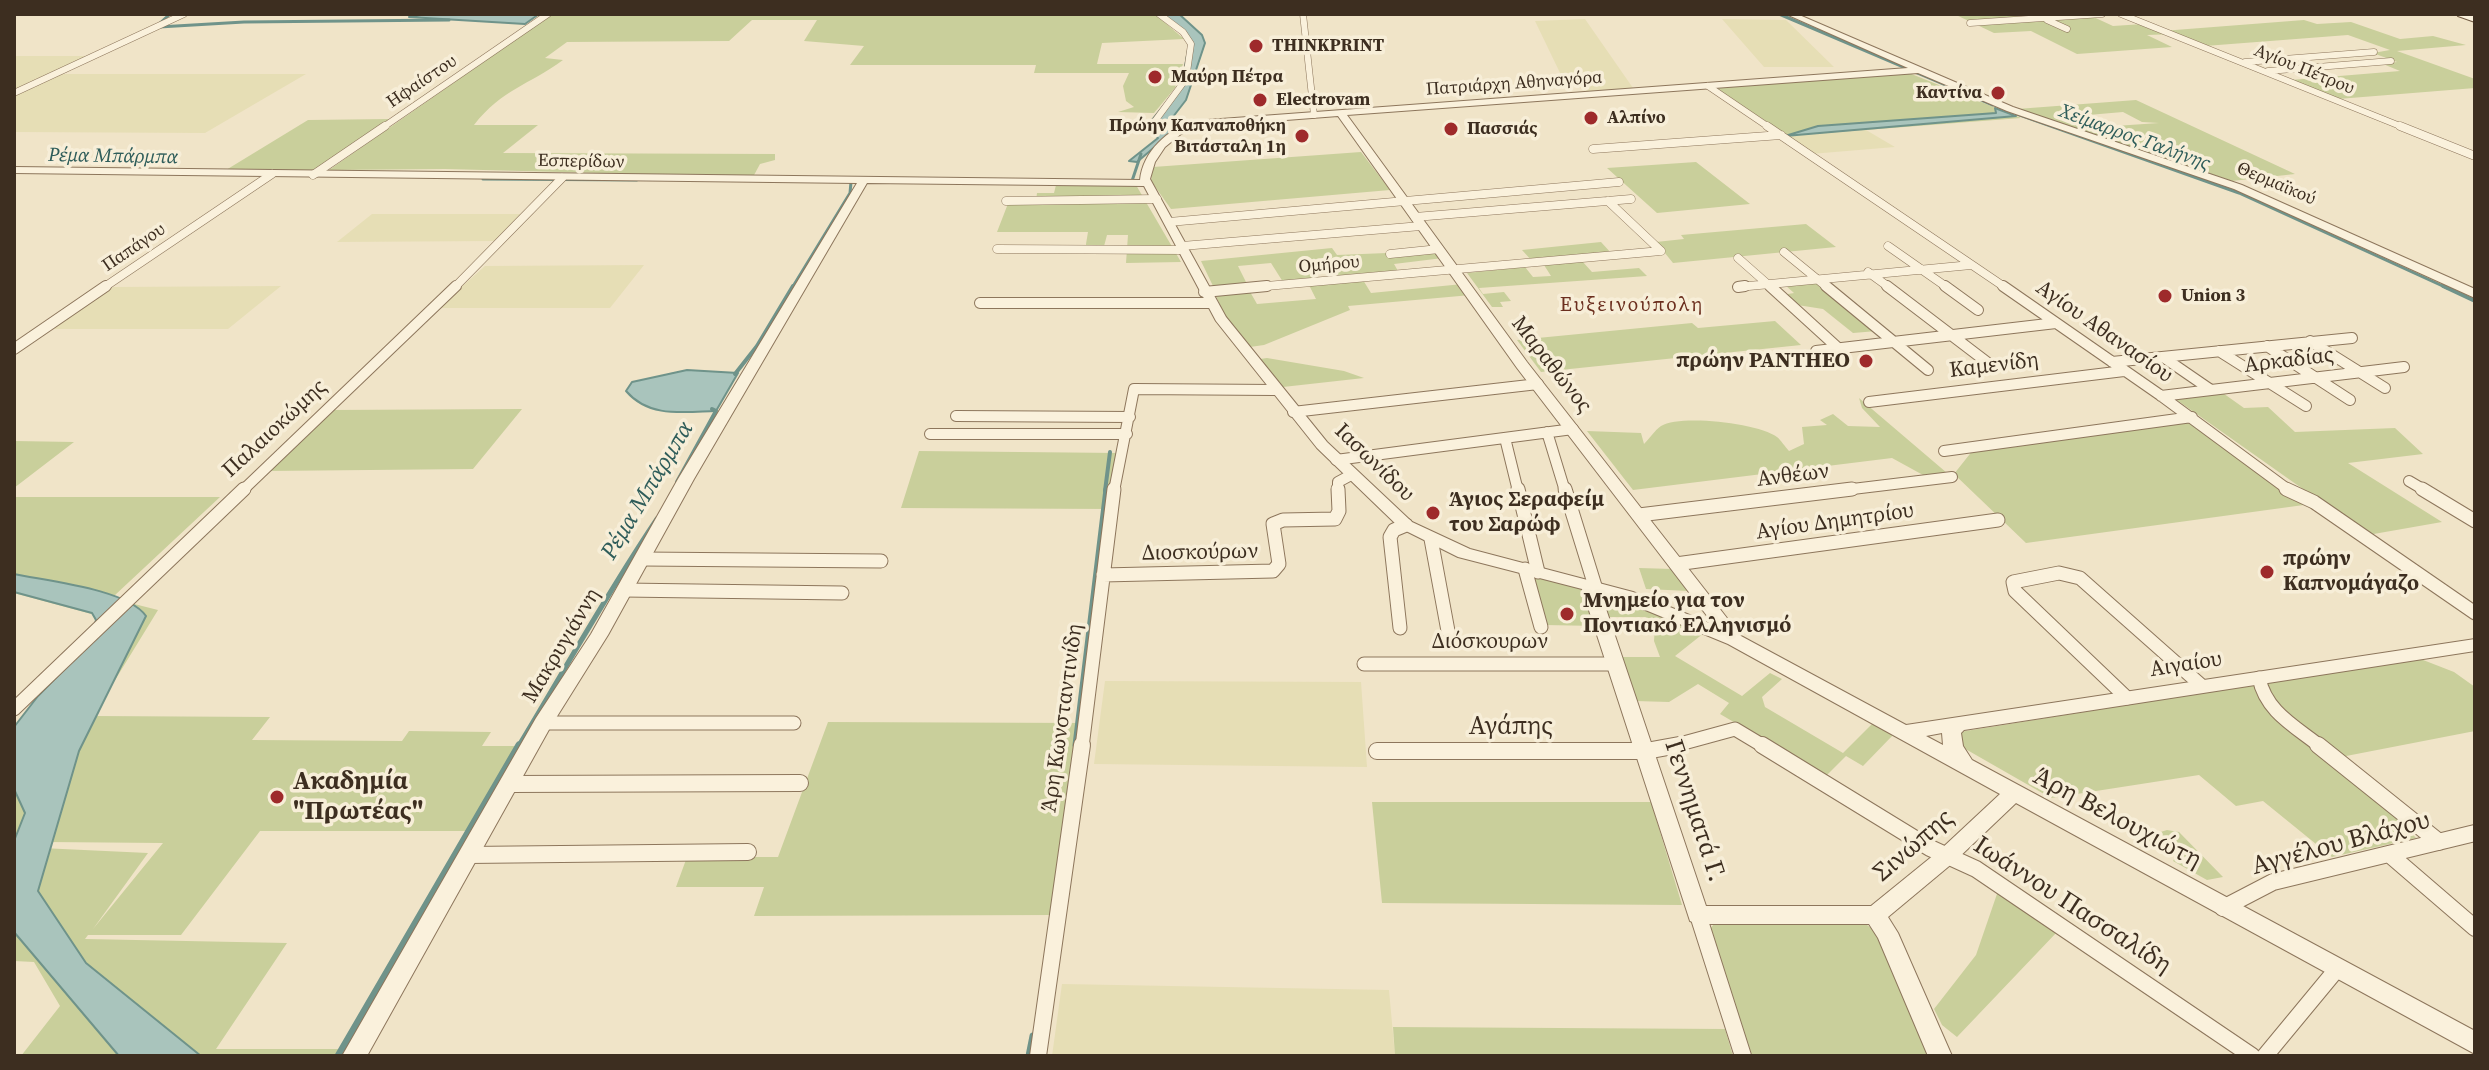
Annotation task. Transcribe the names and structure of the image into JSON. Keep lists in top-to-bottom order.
{
  "streets": {
    "street": [
      "Αγίου Πέτρου",
      "Ηφαίστου",
      "Πατριάρχη Αθηναγόρα",
      "Εσπερίδων",
      "Θερμαϊκού",
      "Παπάγου",
      "Ομήρου",
      "Αγίου Αθανασίου",
      "Αρκαδίας",
      "Μαραθώνος",
      "Καμενίδη",
      "Παλαιοκώμης",
      "Ιασωνίδου",
      "Ανθέων",
      "Αγίου Δημητρίου",
      "Διοσκούρων",
      "Διόσκουρων",
      "Μακρυγιάννη",
      "Αιγαίου",
      "Άρη Κωνσταντινίδη",
      "Αγάπης",
      "Γεννηματά Γ.",
      "Άρη Βελουχιώτη",
      "Αγγέλου Βλάχου",
      "Σινώπης",
      "Ιωάννου Πασσαλίδη"
    ]
  },
  "crossings": [
    ["Ηφαίστου", "Εσπερίδων"],
    ["Πατριάρχη Αθηναγόρα", "Θερμαϊκού"],
    ["Πατριάρχη Αθηναγόρα", "Αγίου Αθανασίου"],
    ["Πατριάρχη Αθηναγόρα", "Μαραθώνος"],
    ["Εσπερίδων", "Παπάγου"],
    ["Εσπερίδων", "Παλαιοκώμης"],
    ["Εσπερίδων", "Ιασωνίδου"],
    ["Εσπερίδων", "Μακρυγιάννη"],
    ["Ομήρου", "Μαραθώνος"],
    ["Ομήρου", "Ιασωνίδου"],
    ["Αγίου Αθανασίου", "Αρκαδίας"],
    ["Αγίου Αθανασίου", "Καμενίδη"],
    ["Μαραθώνος", "Ιασωνίδου"],
    ["Μαραθώνος", "Ανθέων"],
    ["Μαραθώνος", "Αγίου Δημητρίου"],
    ["Μαραθώνος", "Άρη Βελουχιώτη"],
    ["Ιασωνίδου", "Διοσκούρων"],
    ["Ιασωνίδου", "Άρη Κωνσταντινίδη"],
    ["Ιασωνίδου", "Γεννηματά Γ."],
    ["Ιασωνίδου", "Άρη Βελουχιώτη"],
    ["Διοσκούρων", "Άρη Κωνσταντινίδη"],
    ["Διόσκουρων", "Γεννηματά Γ."],
    ["Αιγαίου", "Άρη Βελουχιώτη"],
    ["Αγάπης", "Γεννηματά Γ."],
    ["Αγάπης", "Ιωάννου Πασσαλίδη"],
    ["Γεννηματά Γ.", "Σινώπης"],
    ["Γεννηματά Γ.", "Ιωάννου Πασσαλίδη"],
    ["Άρη Βελουχιώτη", "Αγγέλου Βλάχου"],
    ["Άρη Βελουχιώτη", "Σινώπης"],
    ["Σινώπης", "Ιωάννου Πασσαλίδη"]
  ],
  "districts": ["Ευξεινούπολη"],
  "water": ["Χείμαρρος Γαλήνης", "Ρέμα Μπάρμπα"],
  "places": [
    "THINKPRINT",
    "Μαύρη Πέτρα",
    "Καντίνα",
    "Electrovam",
    "Αλπίνο",
    "Πασσιάς",
    "Πρώην Καπναποθήκη Βιτάσταλη 1η",
    "Union 3",
    "πρώην PANTHEO",
    "Άγιος Σεραφείμ του Σαρώφ",
    "πρώην Καπνομάγαζο",
    "Μνημείο για τον Ποντιακό Ελληνισμό",
    "Ακαδημία \"Πρωτέας\""
  ]
}
